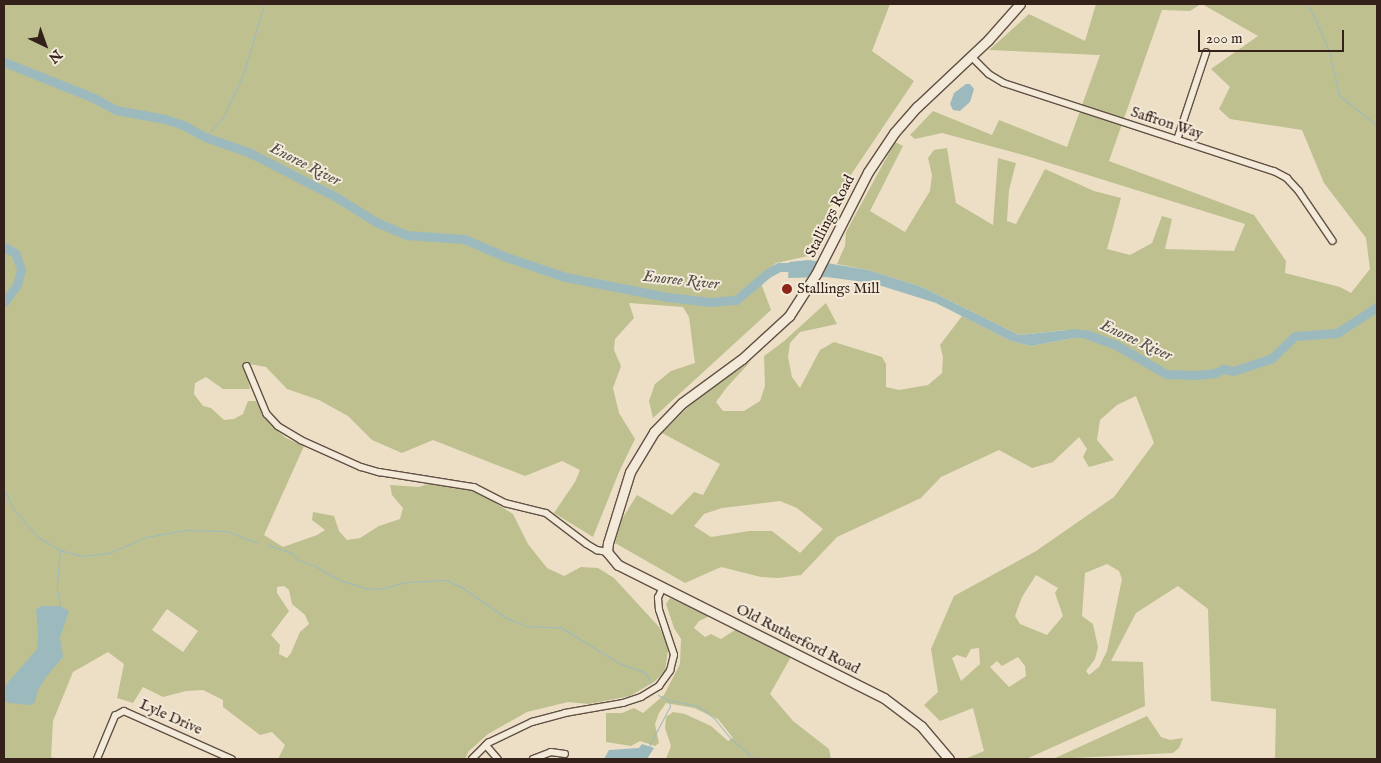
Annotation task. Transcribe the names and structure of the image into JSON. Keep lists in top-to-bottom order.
{
  "streets": {
    "street": [
      "Saffron Way",
      "Stallings Road",
      "Old Rutherford Road",
      "Lyle Drive"
    ]
  },
  "crossings": [
    ["Saffron Way", "Stallings Road"],
    ["Stallings Road", "Old Rutherford Road"]
  ],
  "water": ["Enoree River"],
  "places": ["Stallings Mill"],
  "scale_bar": "200 m",
  "north": "bottom right"
}
